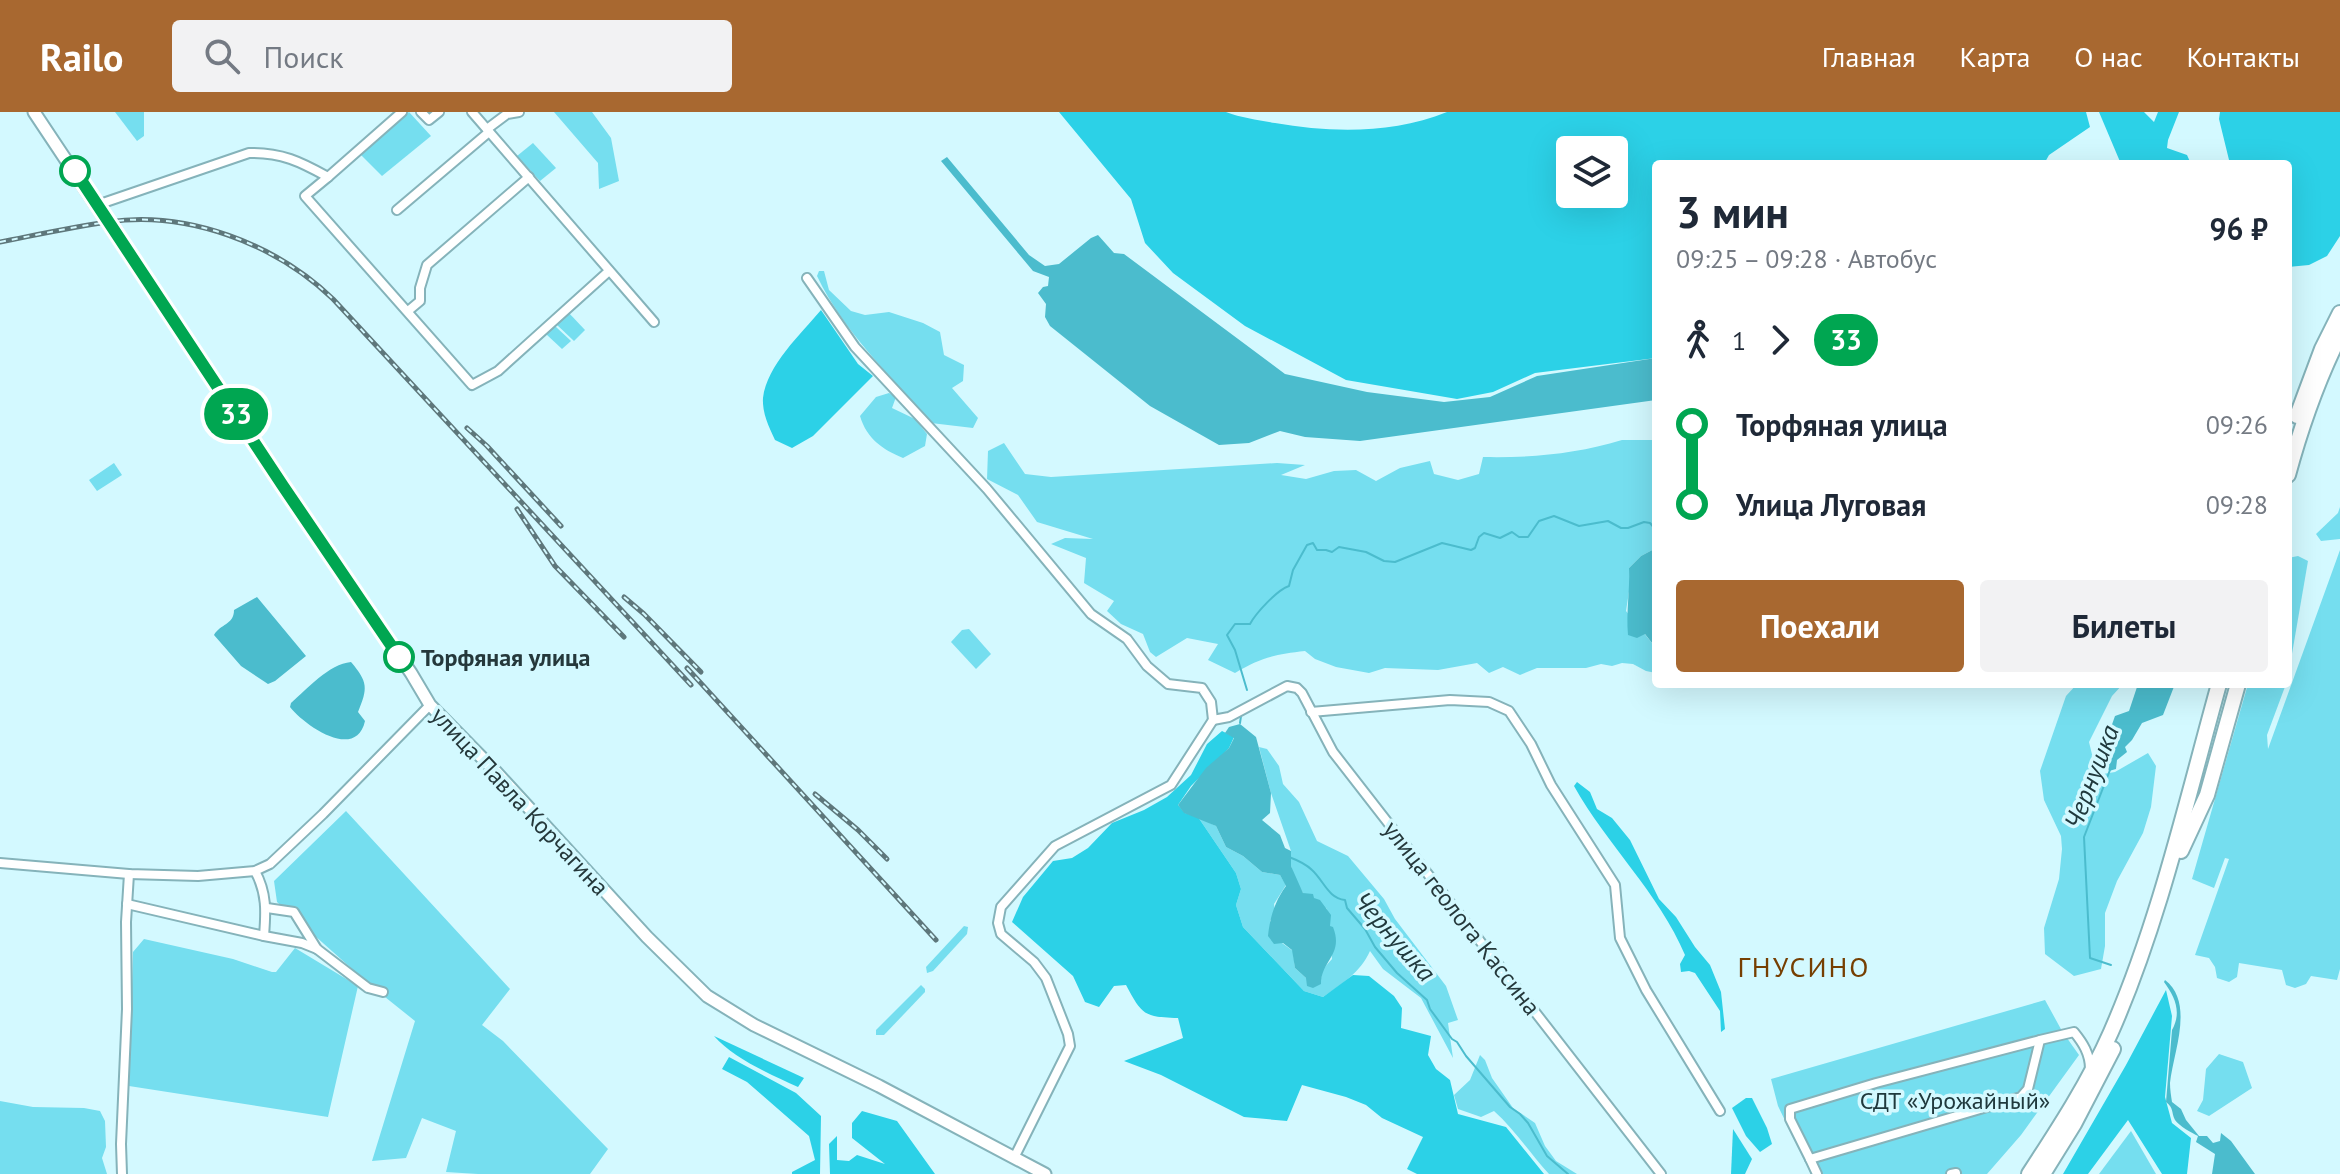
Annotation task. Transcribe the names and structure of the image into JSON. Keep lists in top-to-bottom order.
{
  "streets": {
    "main road": ["улица Павла Корчагина"],
    "street": ["улица геолога Кассина"]
  },
  "districts": ["ГНУСИНО"],
  "water": ["Чернушка"],
  "parks": ["СДТ «Урожайный»"],
  "places": ["Торфяная улица"],
  "lines": ["bus line 33"],
  "page": {
    "header": "Railo",
    "search": "Поиск",
    "nav": [
      "Главная",
      "Карта",
      "О нас",
      "Контакты"
    ],
    "on_map": "33",
    "heading": ["3 мин", "09:25 – 09:28 · Автобус", "96 ₽"],
    "legs": ["1", "33"],
    "list": [
      {
        "name": "Торфяная улица",
        "value": "09:26"
      },
      {
        "name": "Улица Луговая",
        "value": "09:28"
      }
    ],
    "buttons": ["Поехали", "Билеты"]
  }
}
